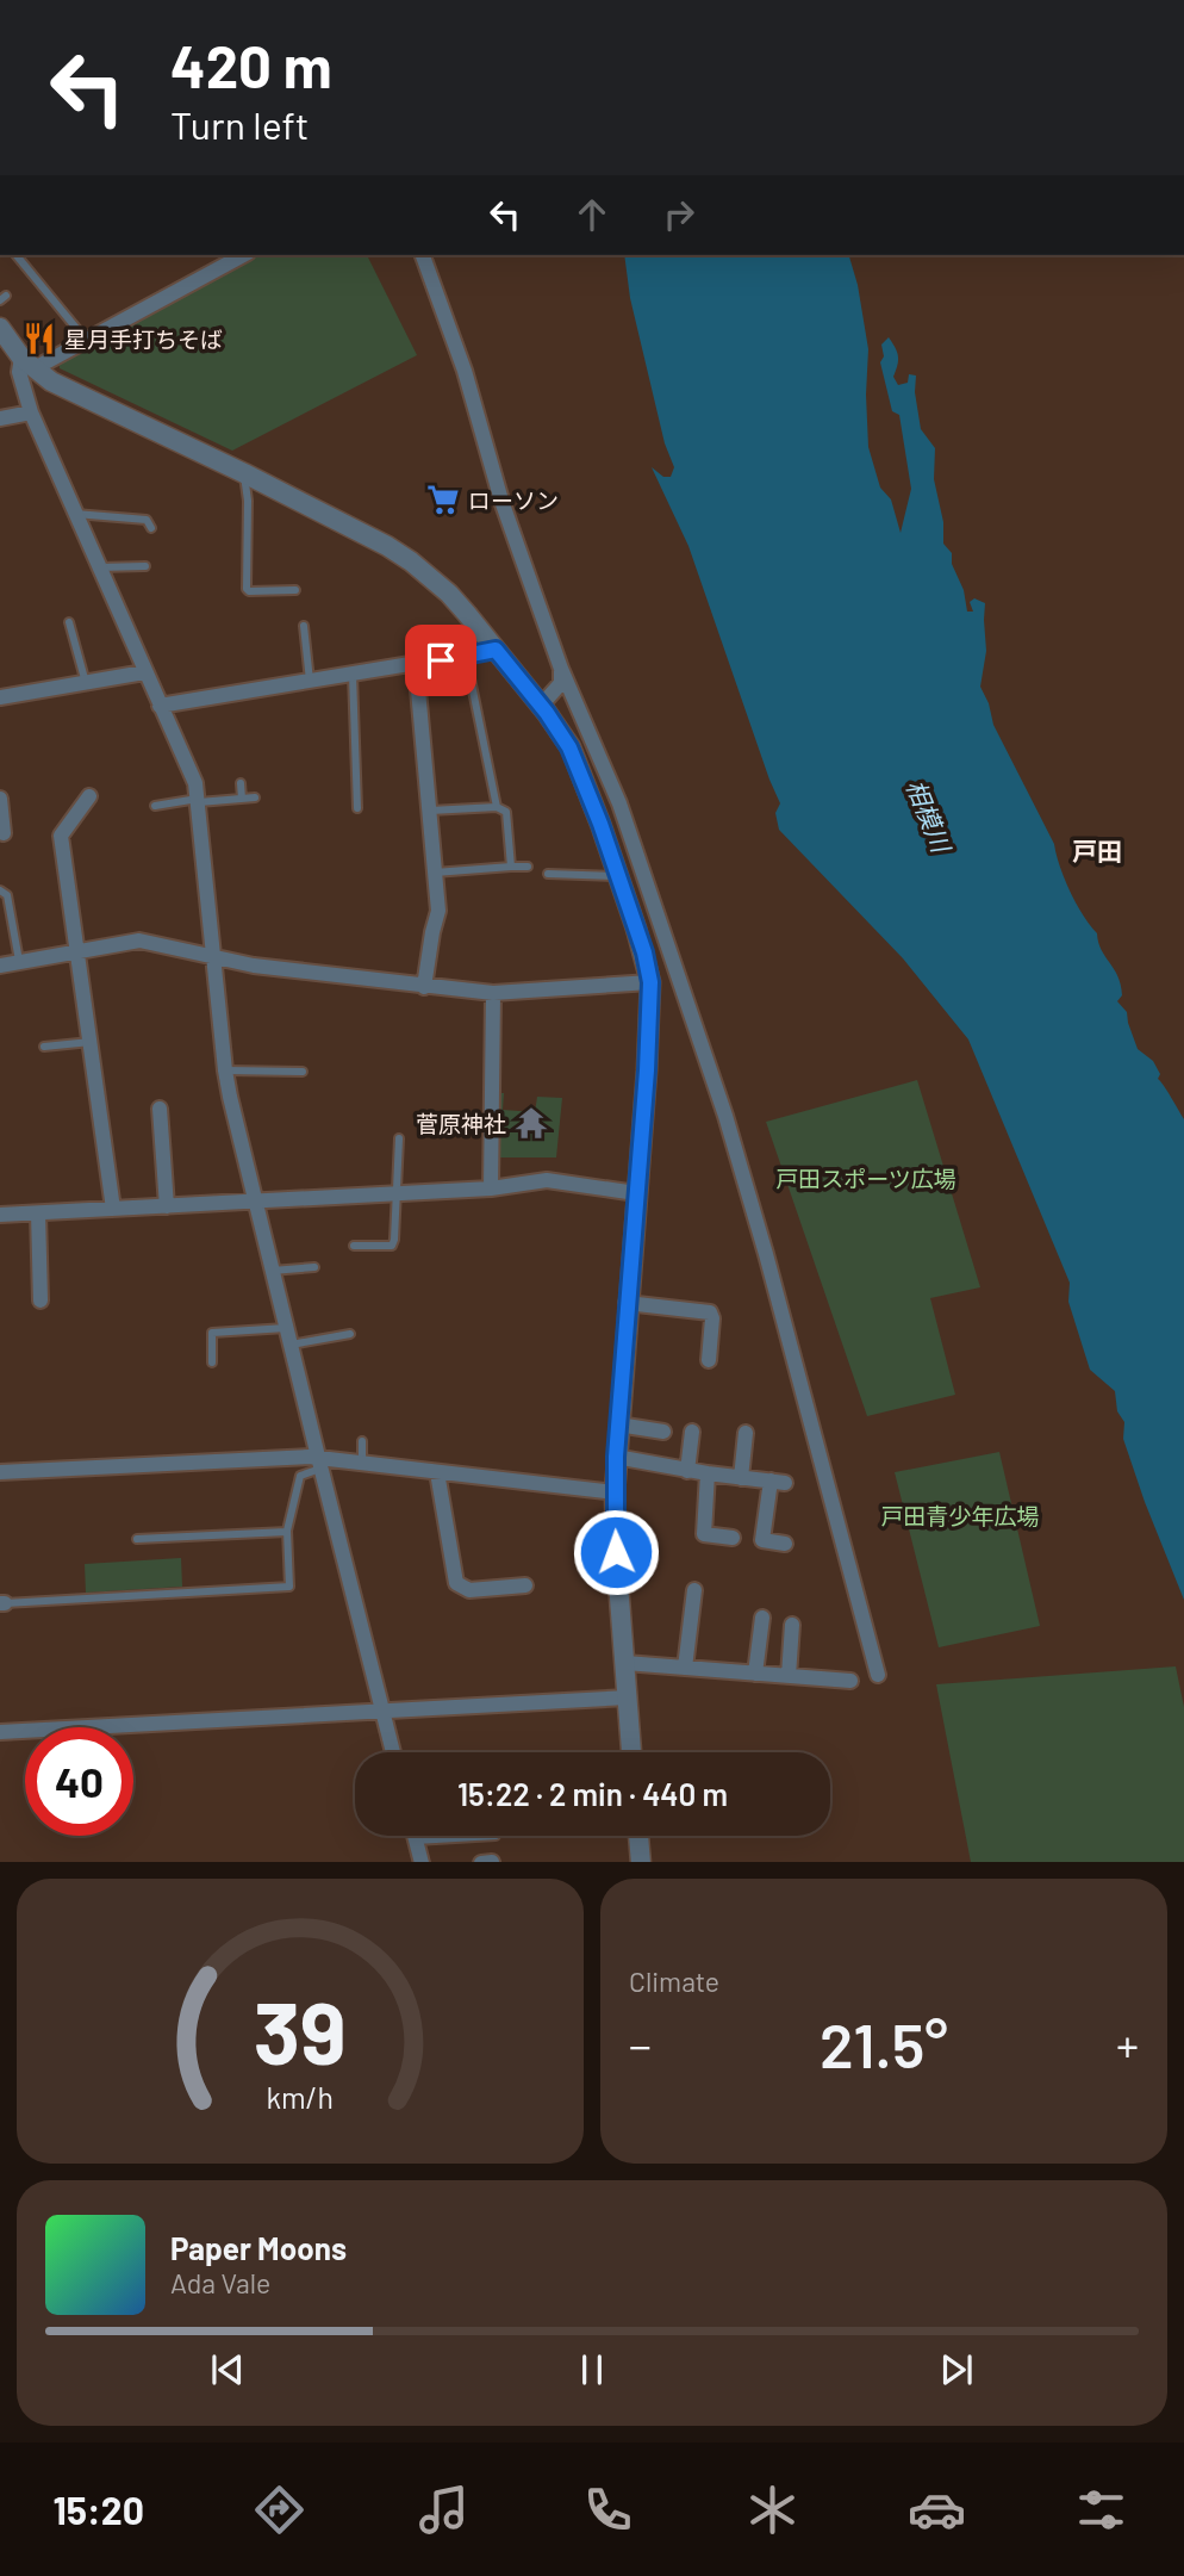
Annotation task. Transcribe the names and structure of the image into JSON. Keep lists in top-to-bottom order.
{
  "districts": ["戸田"],
  "water": ["相模川"],
  "parks": ["戸田スポーツ広場", "戸田青少年広場"],
  "places": {
    "restaurant": ["星月手打ちそば"],
    "supermarket": ["ローソン"],
    "temple": ["菅原神社"]
  },
  "page": {
    "turn": ["420 m", "Turn left"],
    "limit": "40",
    "trip": "15:22 · 2 min · 440 m",
    "tile": "Climate",
    "heat": ["−", "21.5°", "+"],
    "song": ["Paper Moons", "Ada Vale"],
    "tabs": "15:20",
    "gauge": ["39", "km/h"]
  }
}
